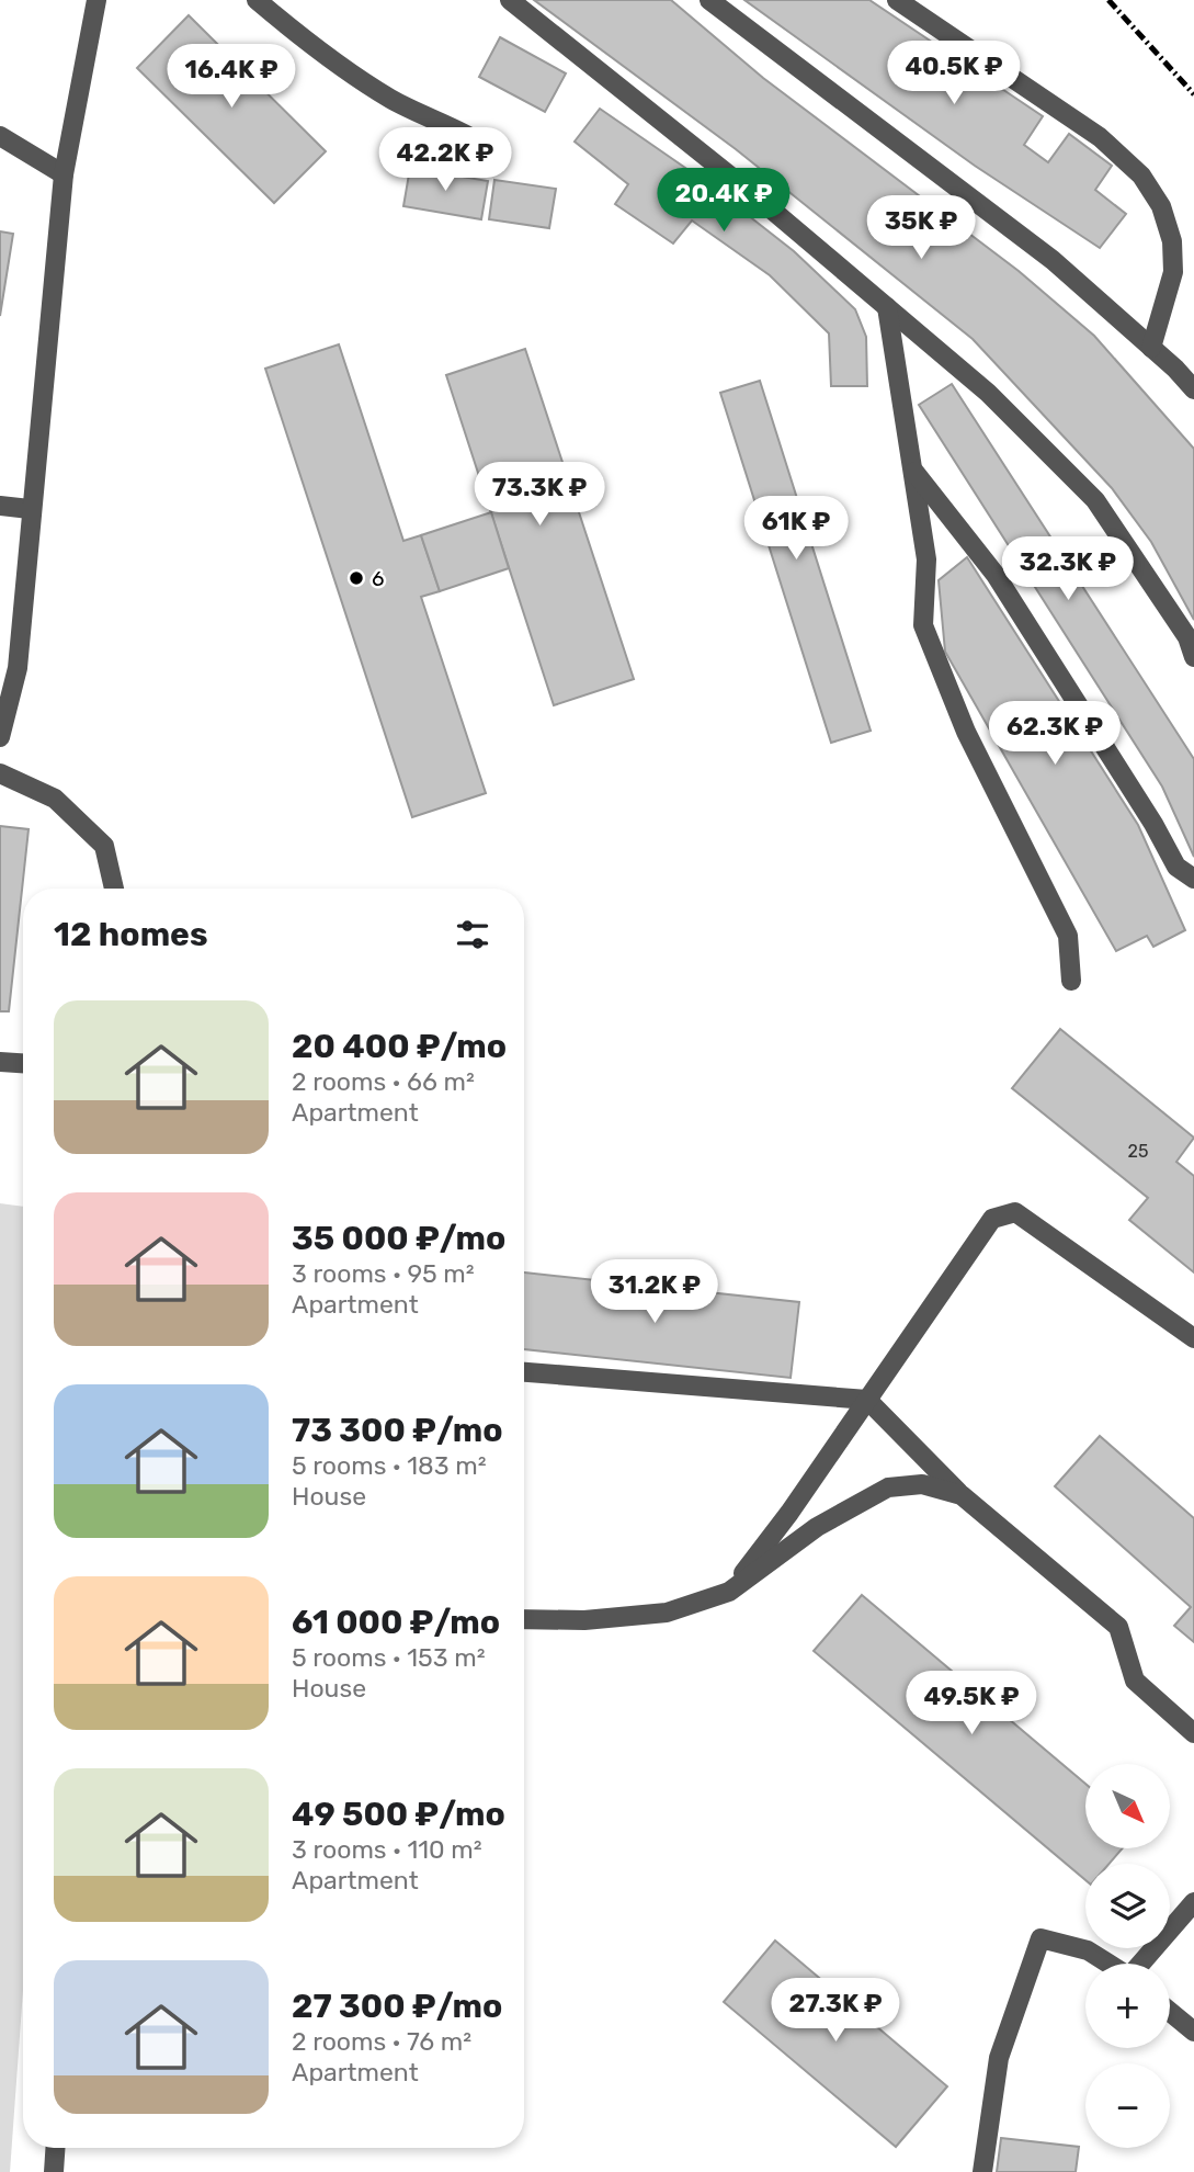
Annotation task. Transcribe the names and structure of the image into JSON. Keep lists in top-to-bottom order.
{
  "places": ["6"],
  "house_numbers": ["25"],
  "north": "bottom right",
  "page": {
    "price": [
      "40.5K ₽",
      "16.4K ₽",
      "42.2K ₽",
      "20.4K ₽",
      "35K ₽",
      "73.3K ₽",
      "61K ₽",
      "32.3K ₽",
      "62.3K ₽",
      "31.2K ₽",
      "49.5K ₽",
      "27.3K ₽"
    ],
    "heading": "12 homes",
    "list": [
      {
        "name": "20 400 ₽/mo",
        "note": "2 rooms · 66 m² · Apartment"
      },
      {
        "name": "35 000 ₽/mo",
        "note": "3 rooms · 95 m² · Apartment"
      },
      {
        "name": "73 300 ₽/mo",
        "note": "5 rooms · 183 m² · House"
      },
      {
        "name": "61 000 ₽/mo",
        "note": "5 rooms · 153 m² · House"
      },
      {
        "name": "49 500 ₽/mo",
        "note": "3 rooms · 110 m² · Apartment"
      },
      {
        "name": "27 300 ₽/mo",
        "note": "2 rooms · 76 m² · Apartment"
      }
    ],
    "map_buttons": ["+", "−"]
  }
}
